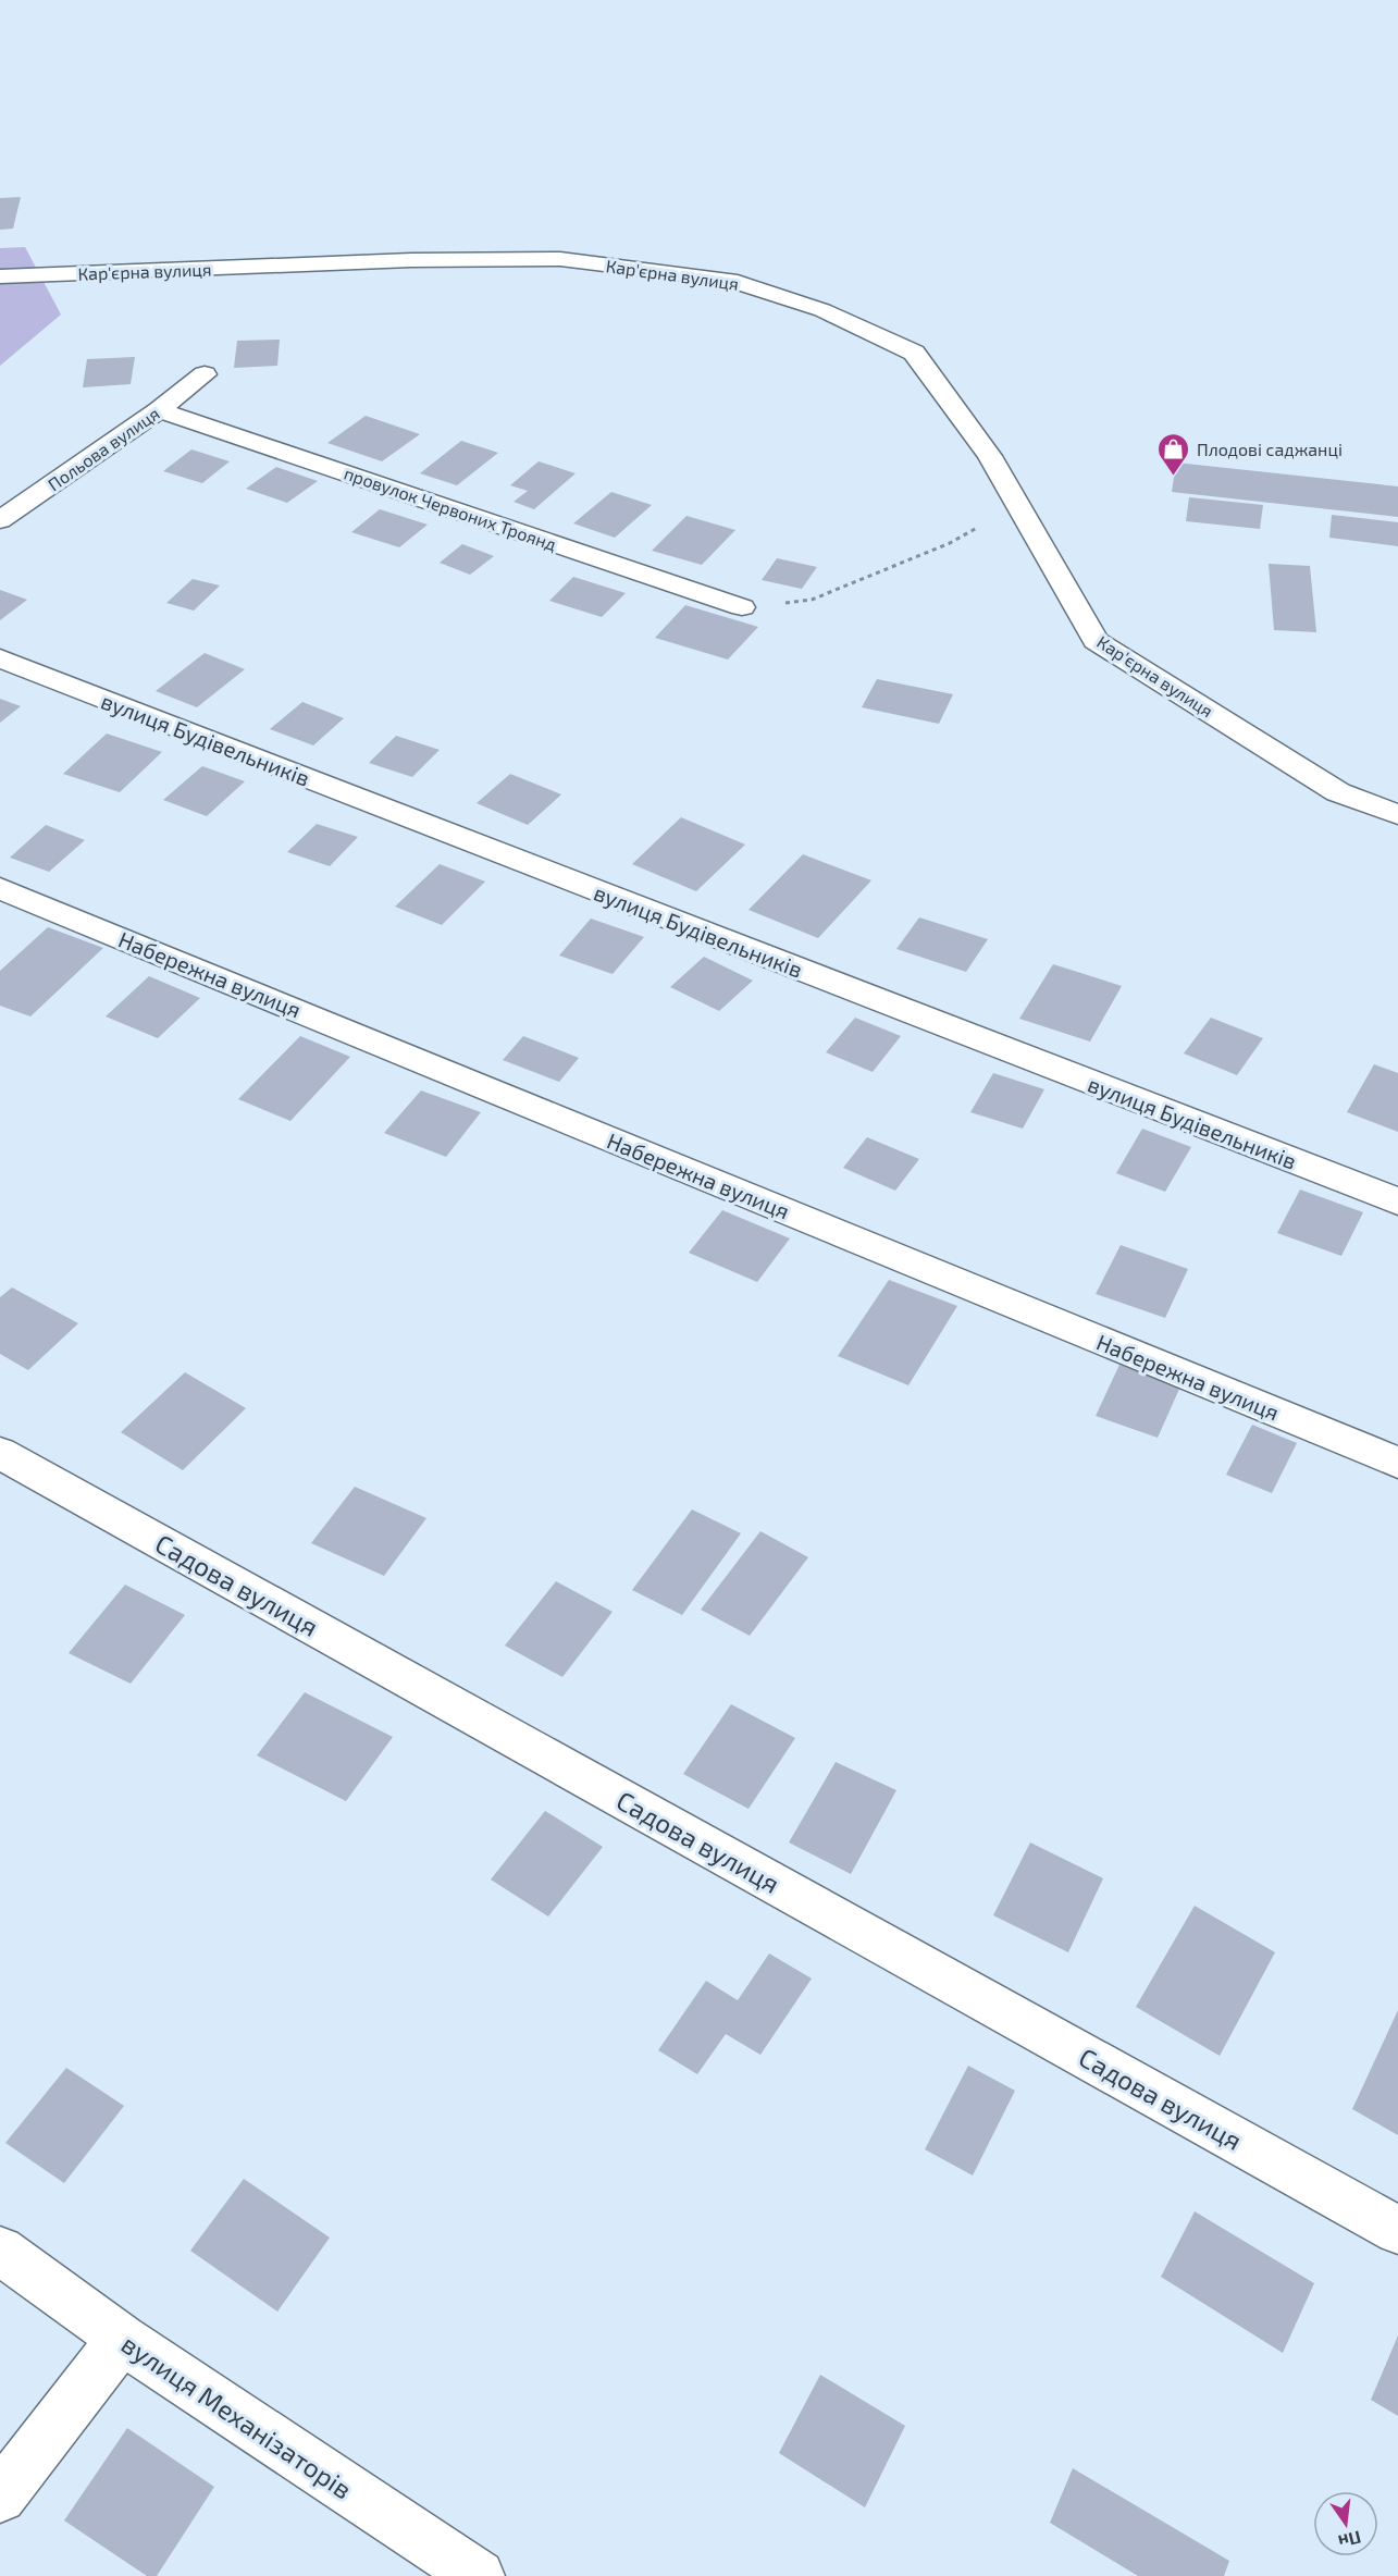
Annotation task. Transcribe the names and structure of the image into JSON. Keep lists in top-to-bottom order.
{
  "streets": {
    "street": [
      "Кар'єрна вулиця",
      "Польова вулиця",
      "провулок Червоних Троянд",
      "вулиця Будівельників",
      "Набережна вулиця",
      "Садова вулиця",
      "вулиця Механізаторів"
    ]
  },
  "crossings": [
    ["Польова вулиця", "провулок Червоних Троянд"]
  ],
  "places": {
    "shop": ["Плодові саджанці"]
  },
  "north": "bottom"
}
